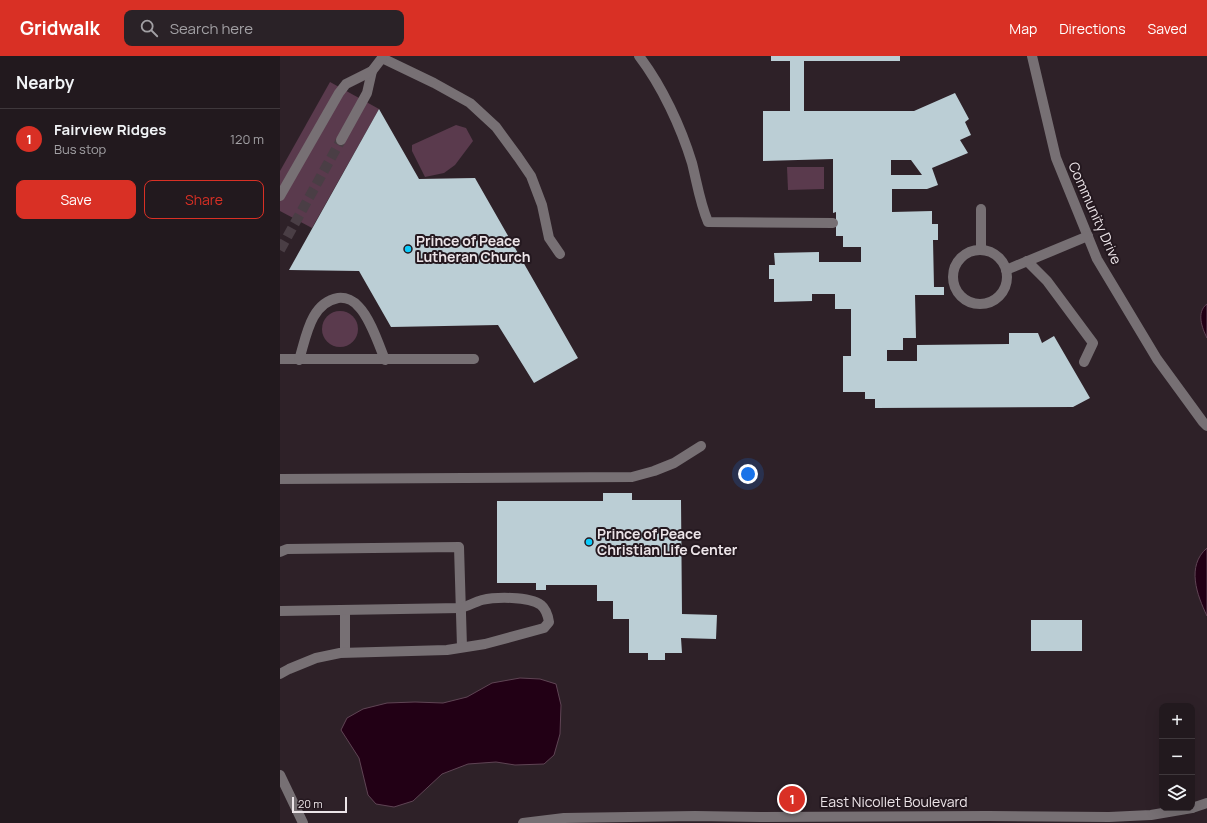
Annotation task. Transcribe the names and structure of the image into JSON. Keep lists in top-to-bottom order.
{
  "streets": {
    "street": ["Community Drive", "East Nicollet Boulevard"]
  },
  "places": ["Prince of Peace Lutheran Church", "Prince of Peace Christian Life Center"],
  "scale_bar": "20 m",
  "page": {
    "header": "Gridwalk",
    "search": "Search here",
    "nav": ["Map", "Directions", "Saved"],
    "heading": "Nearby",
    "list": [
      {
        "mark": "1",
        "name": "Fairview Ridges",
        "note": "Bus stop",
        "value": "120 m"
      }
    ],
    "buttons": ["Save", "Share"],
    "map_buttons": ["+", "−"],
    "pins": "1",
    "scale": "20 m"
  }
}
